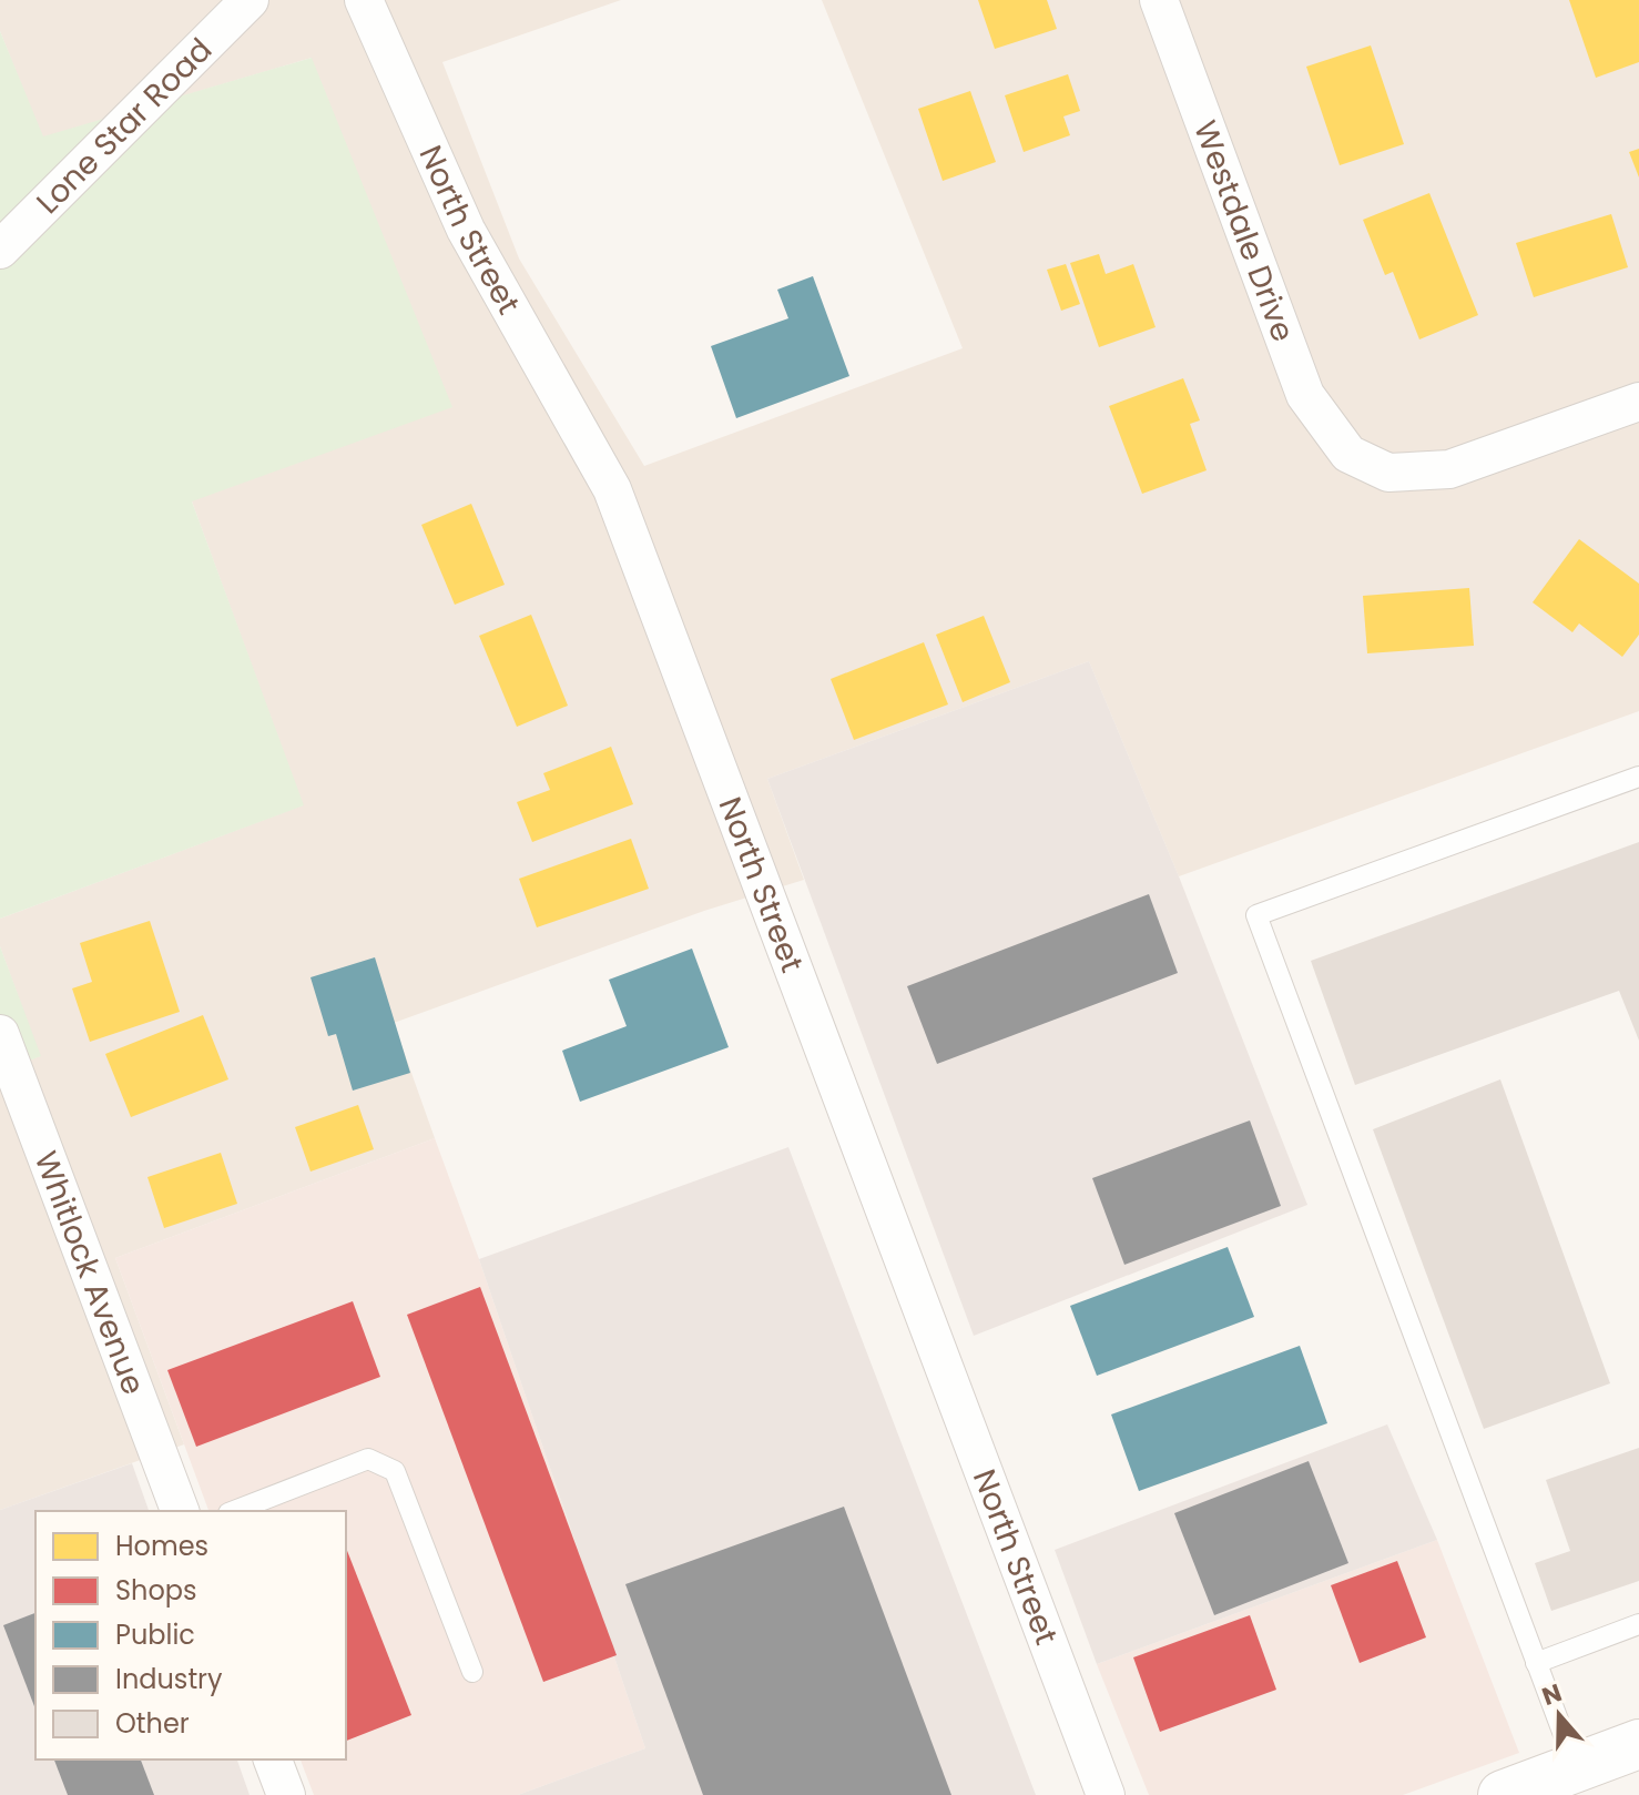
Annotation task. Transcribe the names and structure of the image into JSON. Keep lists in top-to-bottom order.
{
  "streets": {
    "street": [
      "Lone Star Road",
      "North Street",
      "Westdale Drive",
      "Whitlock Avenue"
    ]
  },
  "legend": [
    "Homes",
    "Shops",
    "Public",
    "Industry",
    "Other"
  ],
  "north": "top"
}
